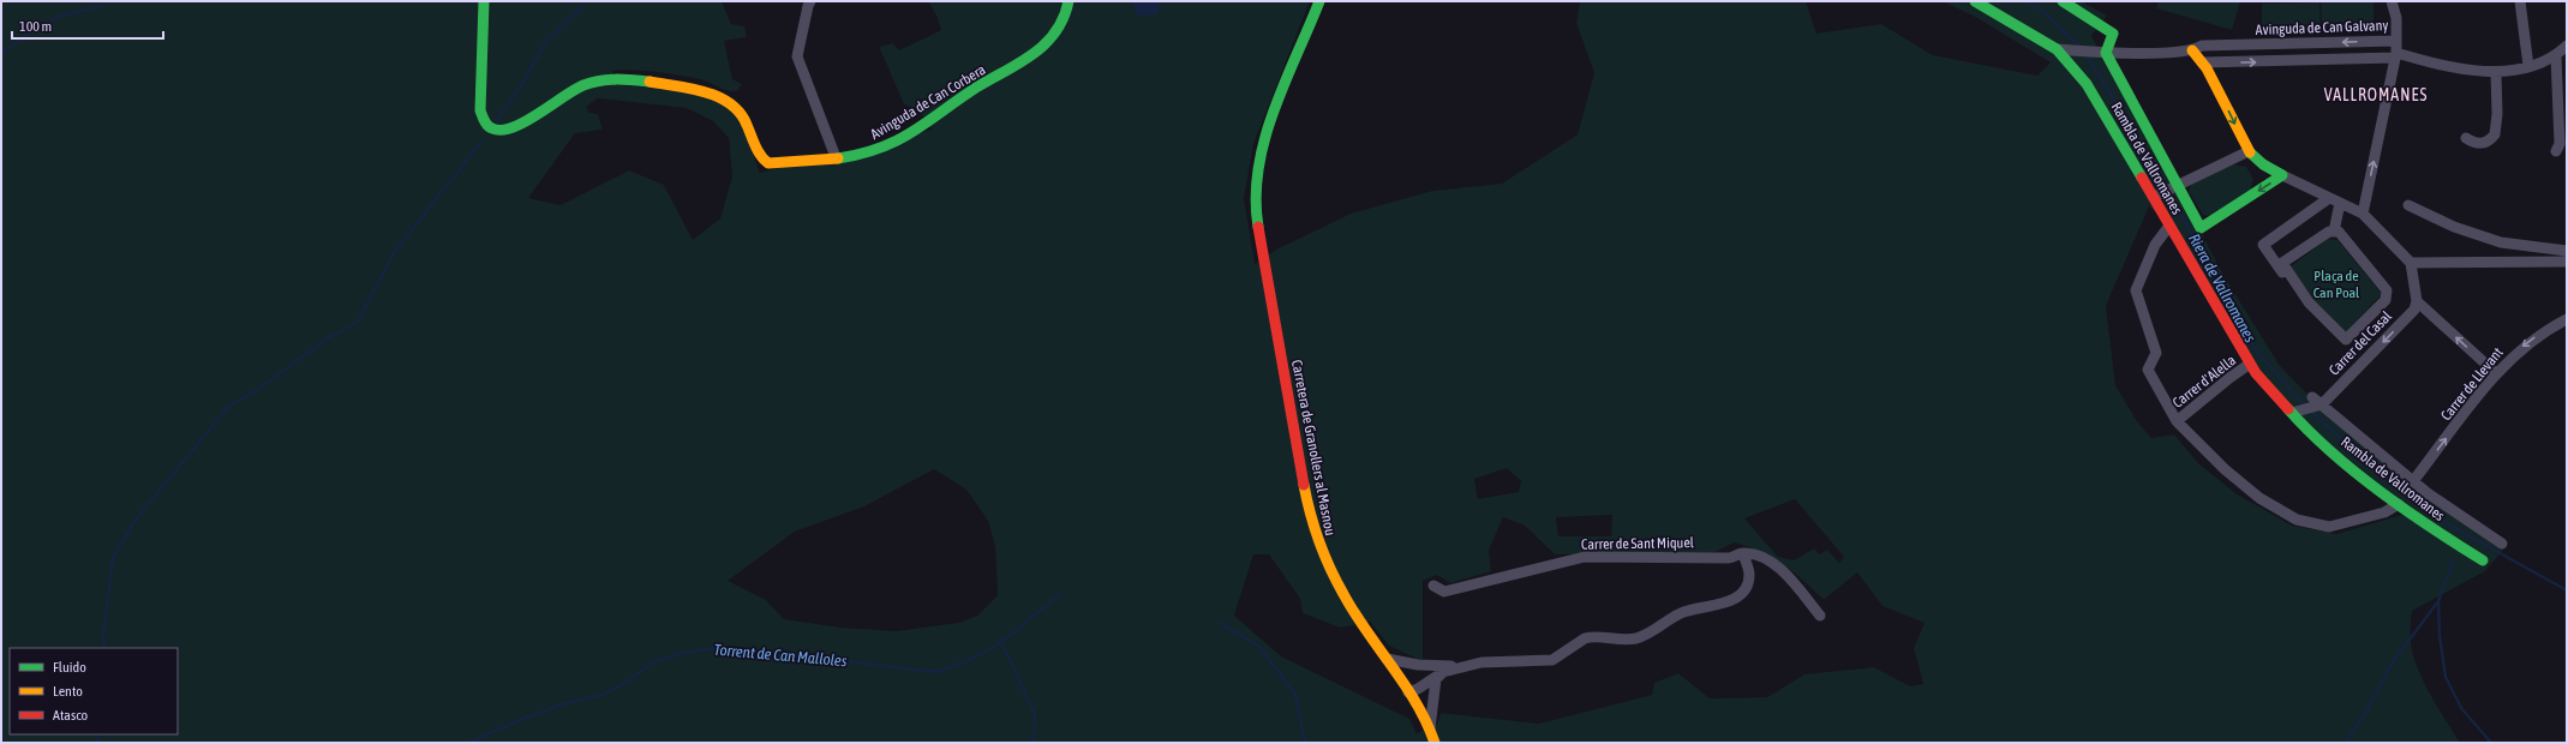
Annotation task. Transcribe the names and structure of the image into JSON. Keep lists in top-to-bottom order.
{
  "streets": {
    "street": [
      "Avinguda de Can Galvany",
      "Avinguda de Can Corbera",
      "Rambla de Vallromanes",
      "Carrer del Casal",
      "Carrer d'Alella",
      "Carrer de Llevant",
      "Carretera de Granollers al Masnou",
      "Carrer de Sant Miquel"
    ]
  },
  "crossings": [
    ["Avinguda de Can Galvany", "Rambla de Vallromanes"],
    ["Rambla de Vallromanes", "Carrer del Casal"],
    ["Rambla de Vallromanes", "Carrer d'Alella"],
    ["Rambla de Vallromanes", "Carrer de Llevant"]
  ],
  "one_way": ["Carrer del Casal"],
  "districts": ["VALLROMANES"],
  "water": ["Riera de Vallromanes", "Torrent de Can Malloles"],
  "parks": ["Plaça de Can Poal"],
  "legend": ["Fluido", "Lento", "Atasco"],
  "scale_bar": "100 m"
}
